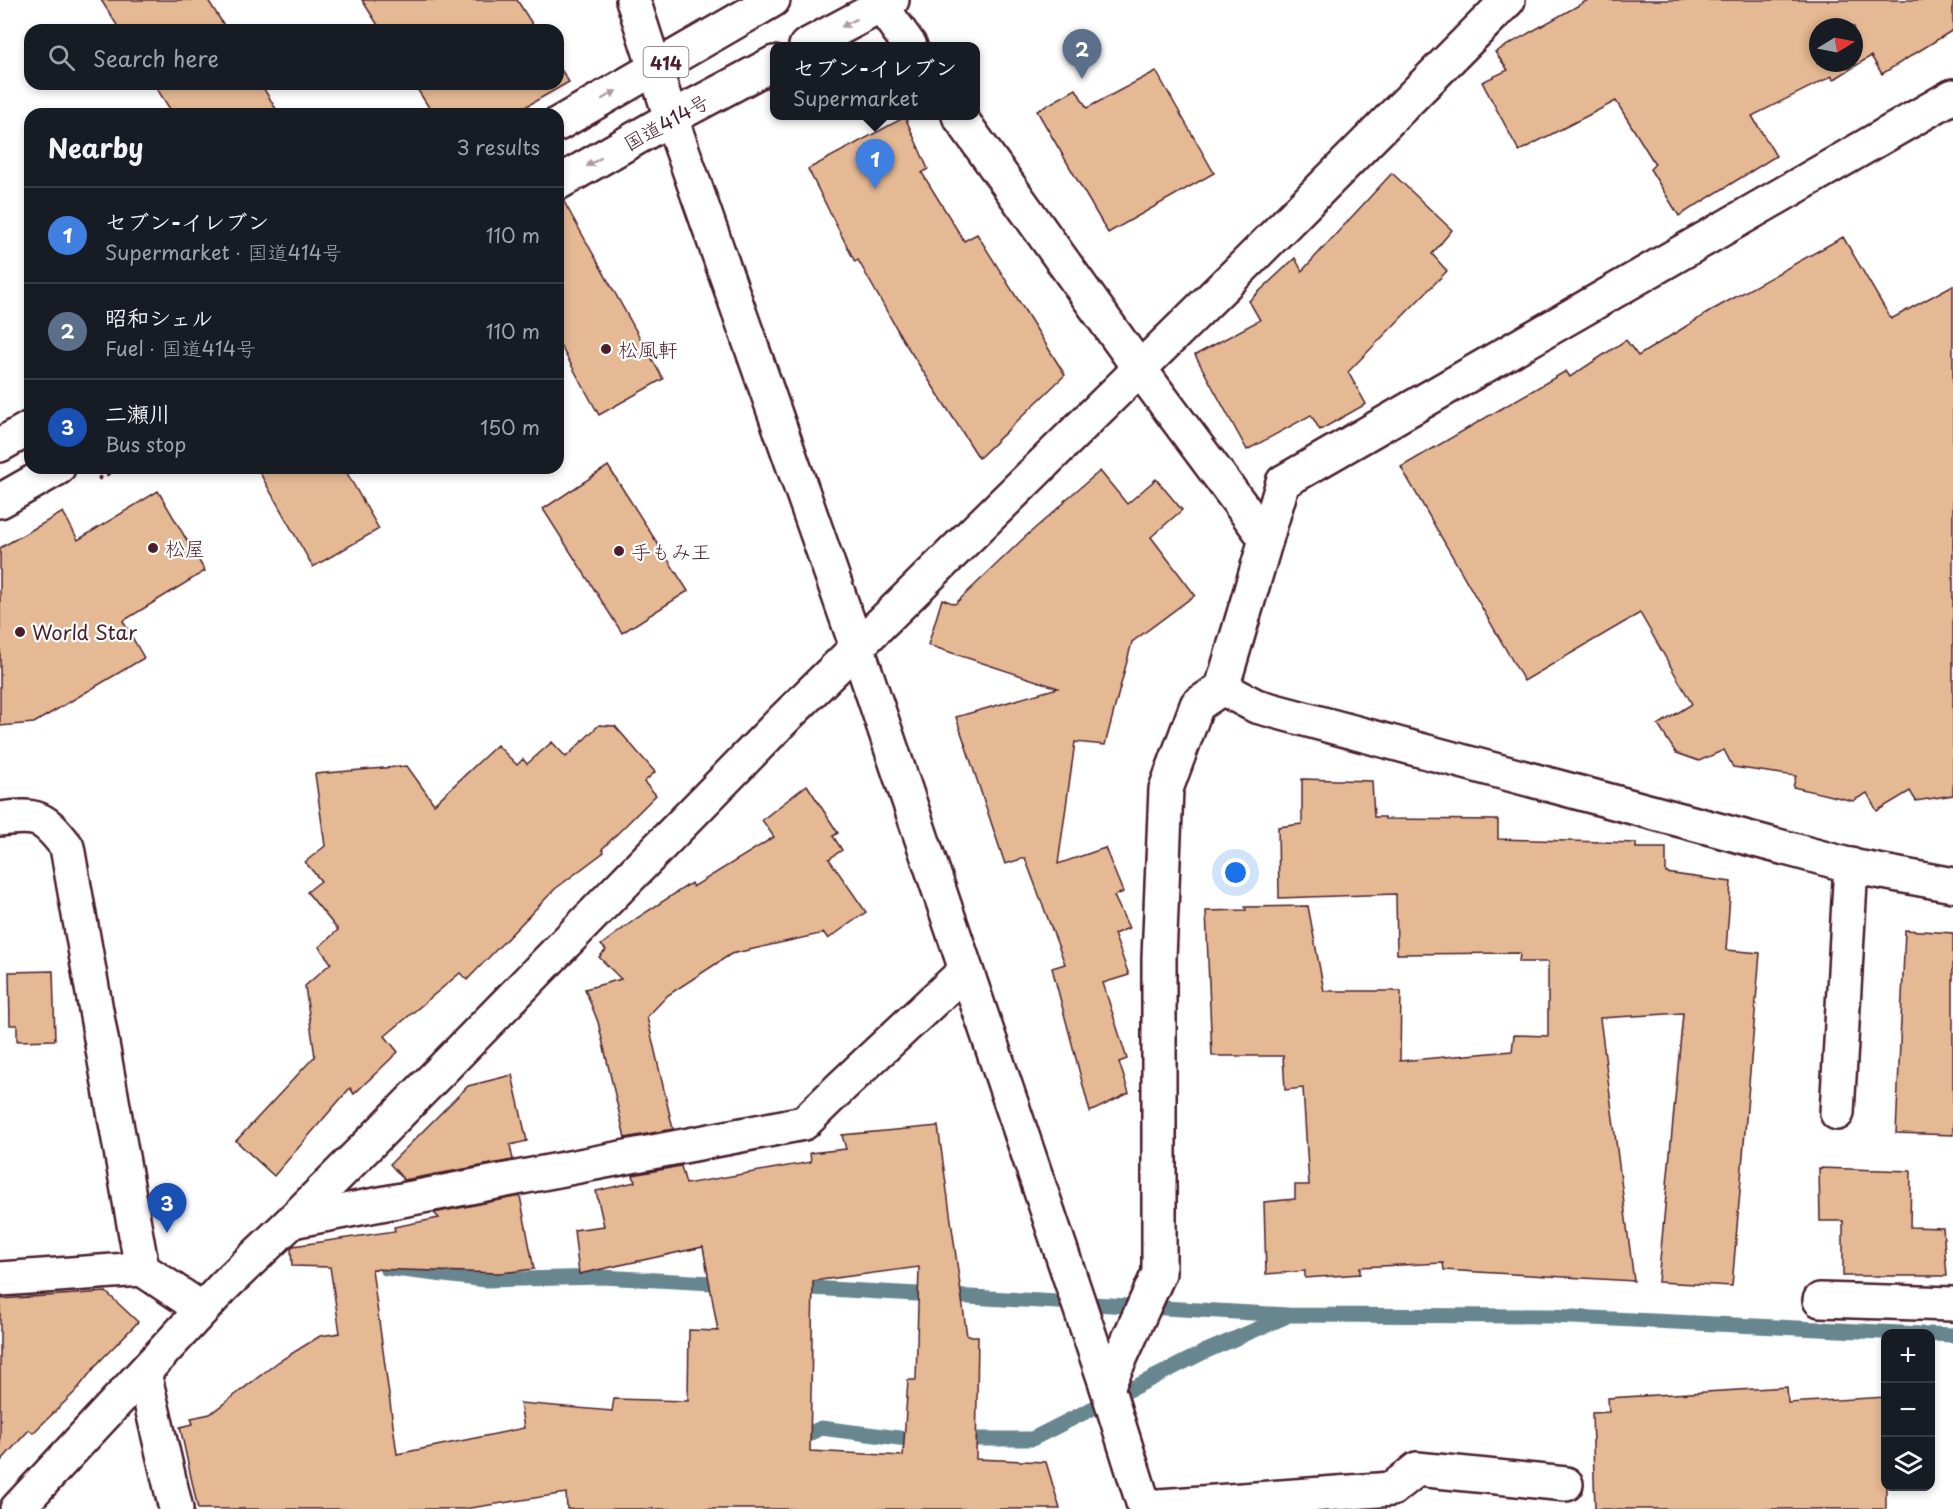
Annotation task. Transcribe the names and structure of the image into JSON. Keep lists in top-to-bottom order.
{
  "streets": {
    "main road": ["414", "国道414号"]
  },
  "places": [
    "松風軒",
    "松屋",
    "手もみ王",
    "World Star"
  ],
  "north": "right",
  "page": {
    "search": "Search here",
    "pins": ["2", "1", "3"],
    "popup": ["セブン-イレブン", "Supermarket"],
    "heading": ["Nearby", "3 results"],
    "list": [
      {
        "mark": "1",
        "name": "セブン-イレブン",
        "note": "Supermarket · 国道414号",
        "value": "110 m"
      },
      {
        "mark": "2",
        "name": "昭和シェル",
        "note": "Fuel · 国道414号",
        "value": "110 m"
      },
      {
        "mark": "3",
        "name": "二瀬川",
        "note": "Bus stop",
        "value": "150 m"
      }
    ],
    "map_buttons": ["+", "−"]
  }
}
